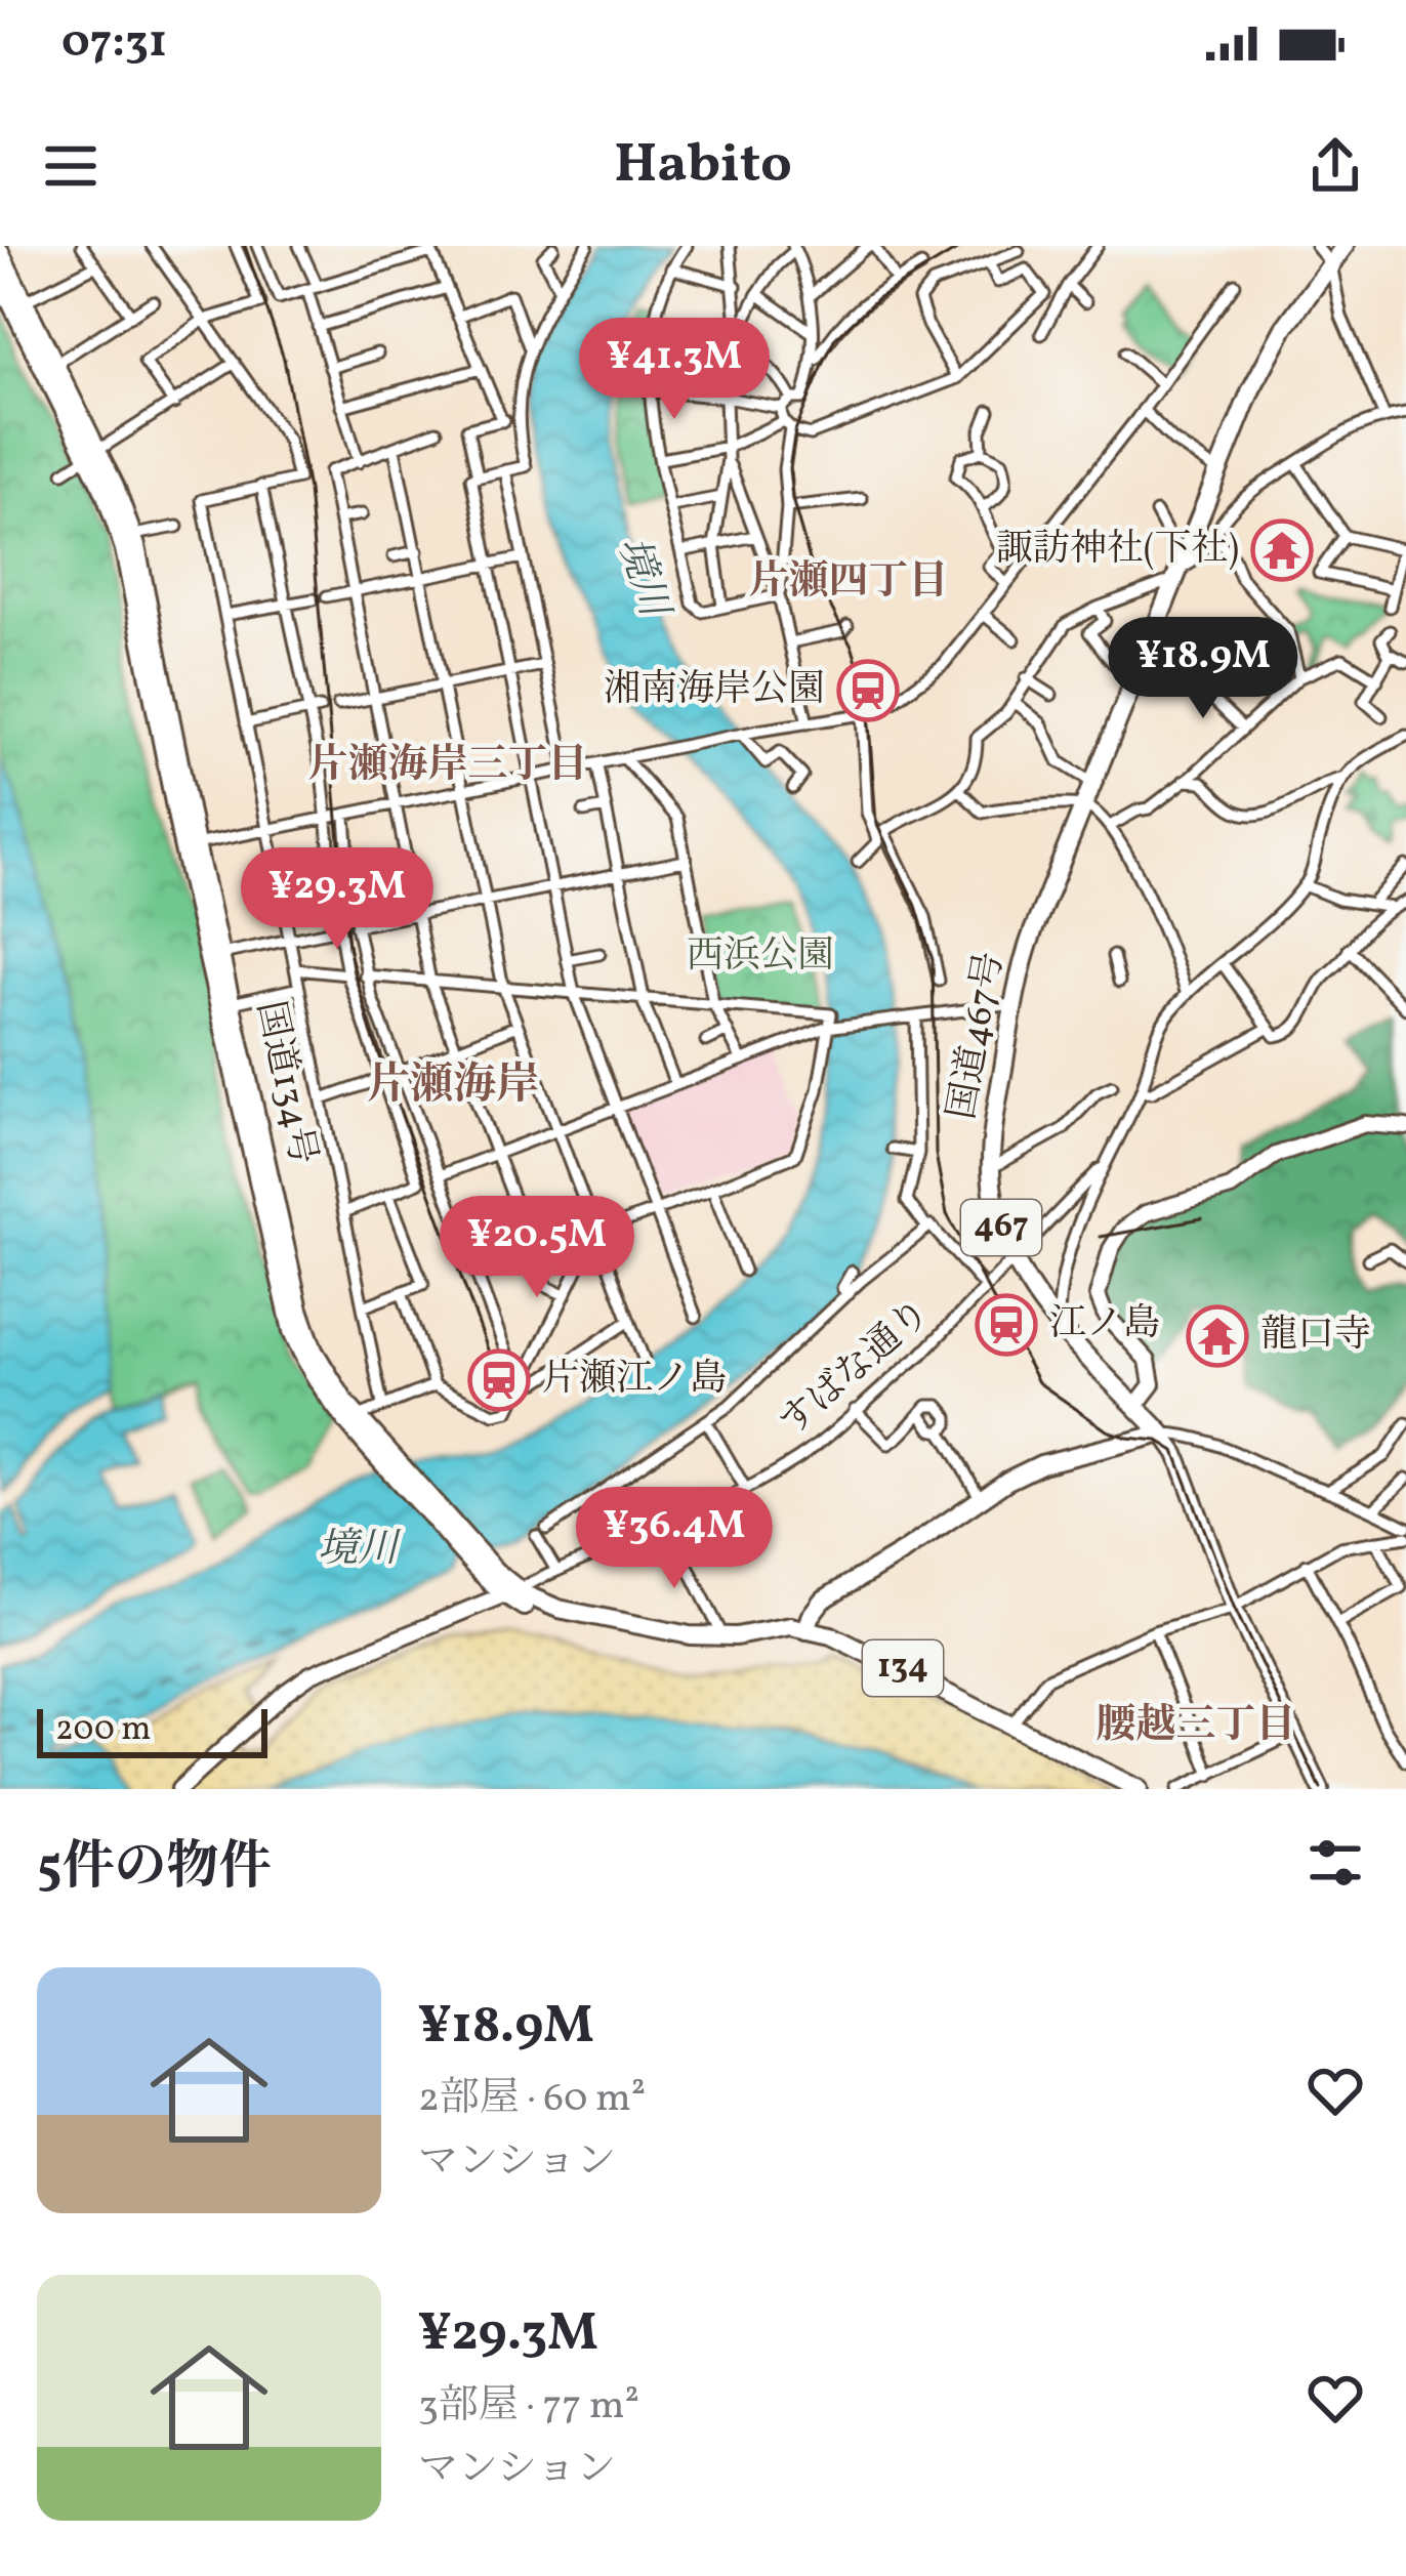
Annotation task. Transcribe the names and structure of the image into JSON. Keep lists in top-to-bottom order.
{
  "streets": {
    "highway": [
      "国道467号",
      "国道134号",
      "467",
      "134"
    ],
    "street": ["すばな通り"]
  },
  "crossings": [
    ["国道467号", "すばな通り"],
    ["国道134号", "すばな通り"]
  ],
  "districts": [
    "片瀬四丁目",
    "片瀬海岸三丁目",
    "片瀬海岸",
    "腰越三丁目"
  ],
  "water": ["境川"],
  "parks": ["西浜公園"],
  "places": {
    "temple": ["諏訪神社(下社)", "龍口寺"],
    "station": ["湘南海岸公園", "江ノ島", "片瀬江ノ島"]
  },
  "scale_bar": "200 m",
  "page": {
    "status": "07:31",
    "header": "Habito",
    "price": [
      "¥41.3M",
      "¥18.9M",
      "¥29.3M",
      "¥20.5M",
      "¥36.4M"
    ],
    "scale": "200 m",
    "heading": "5件の物件",
    "list": [
      {
        "name": "¥18.9M",
        "note": "2部屋 · 60 m² · マンション"
      },
      {
        "name": "¥29.3M",
        "note": "3部屋 · 77 m² · マンション"
      }
    ]
  }
}
